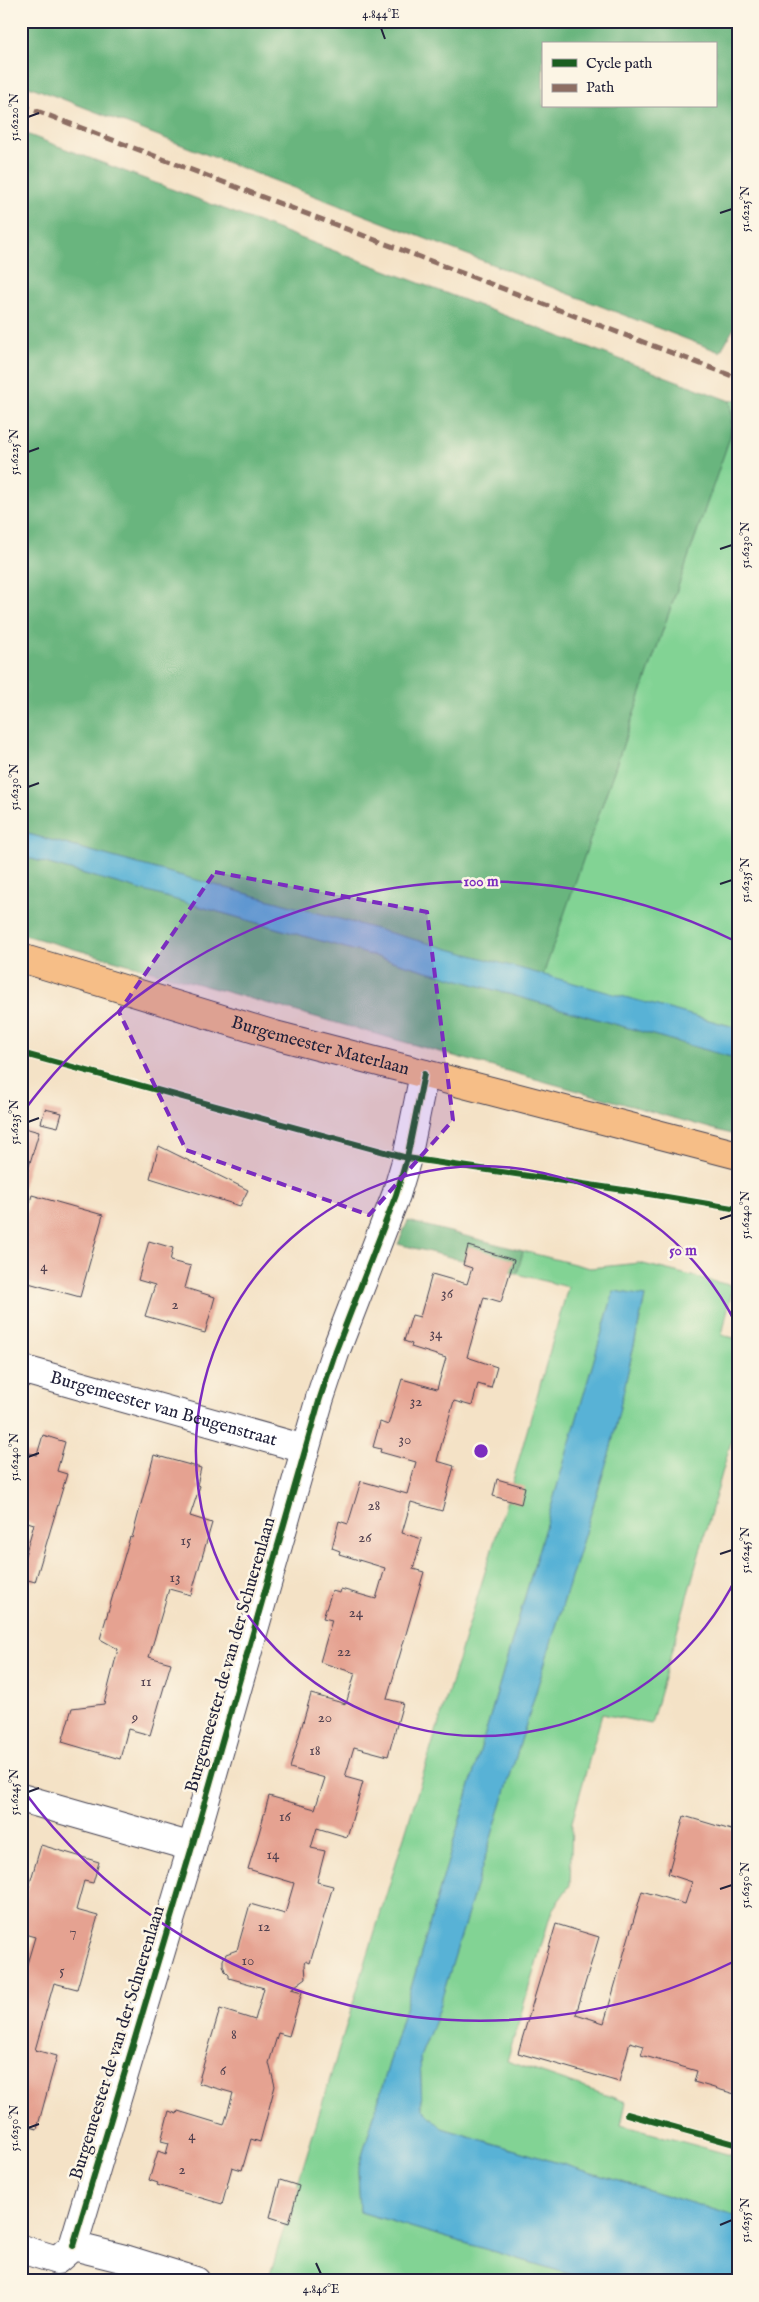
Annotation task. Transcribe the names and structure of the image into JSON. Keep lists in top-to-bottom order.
{
  "streets": {
    "main road": ["Burgemeester Materlaan"],
    "street": ["Burgemeester van Beugenstraat", "Burgemeester de van der Schuerenlaan"]
  },
  "crossings": [
    ["Burgemeester Materlaan", "Burgemeester de van der Schuerenlaan"],
    ["Burgemeester van Beugenstraat", "Burgemeester de van der Schuerenlaan"]
  ],
  "house_numbers": [
    "4",
    "36",
    "2",
    "34",
    "32",
    "30",
    "28",
    "26",
    "15",
    "13",
    "24",
    "22",
    "11",
    "9",
    "20",
    "18",
    "16",
    "14",
    "12",
    "7",
    "10",
    "5",
    "8",
    "6",
    "4",
    "2"
  ],
  "legend": ["Cycle path", "Path"],
  "coordinates": [
    "4.844°E",
    "51.6220°N",
    "51.6225°N",
    "51.6230°N",
    "51.6235°N",
    "51.6240°N",
    "51.6245°N",
    "51.6250°N",
    "51.6255°N",
    "4.846°E"
  ],
  "rings": ["100 m", "50 m"]
}
